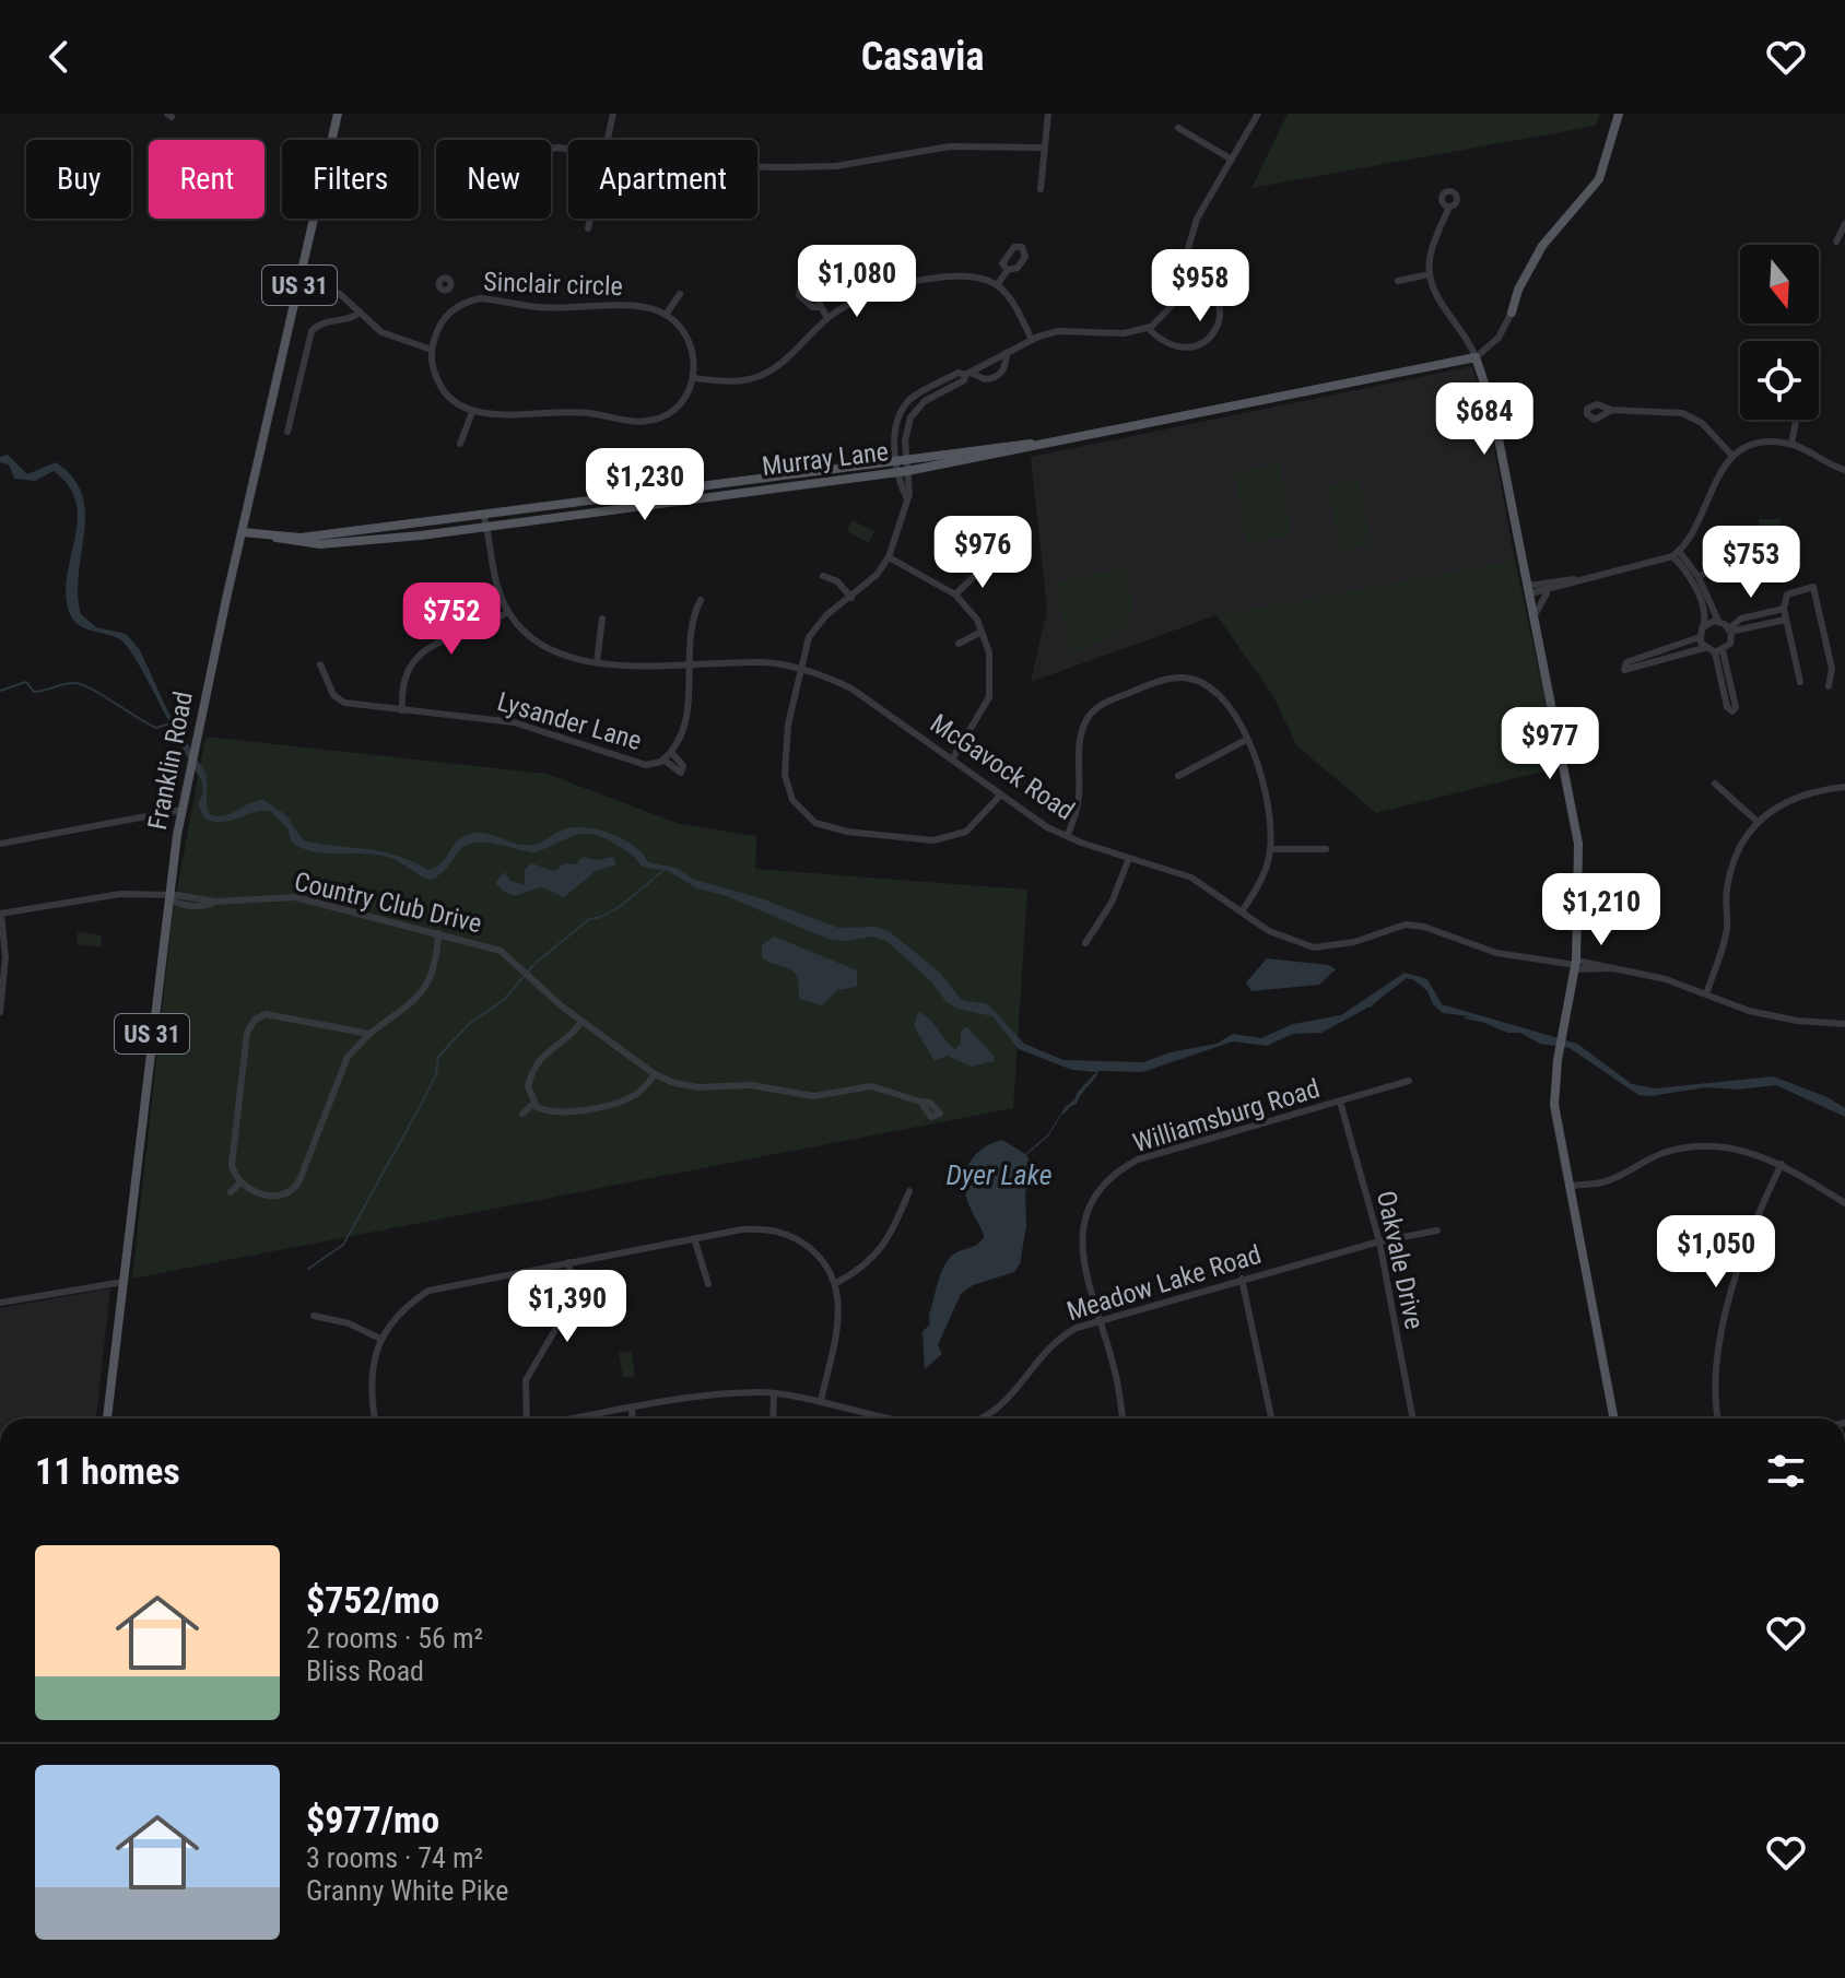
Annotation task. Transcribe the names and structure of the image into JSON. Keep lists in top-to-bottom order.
{
  "streets": {
    "main road": ["US 31", "Murray Lane", "Franklin Road"],
    "street": [
      "Sinclair circle",
      "Lysander Lane",
      "McGavock Road",
      "Country Club Drive",
      "Williamsburg Road",
      "Oakvale Drive",
      "Meadow Lake Road"
    ]
  },
  "crossings": [
    ["Murray Lane", "Franklin Road"],
    ["Murray Lane", "McGavock Road"],
    ["Lysander Lane", "McGavock Road"],
    ["Franklin Road", "Country Club Drive"],
    ["Williamsburg Road", "Oakvale Drive"],
    ["Williamsburg Road", "Meadow Lake Road"],
    ["Oakvale Drive", "Meadow Lake Road"]
  ],
  "water": ["Dyer Lake"],
  "north": "bottom",
  "page": {
    "header": "Casavia",
    "chip": [
      "Buy",
      "Rent",
      "Filters",
      "New",
      "Apartment"
    ],
    "price": [
      "$1,080",
      "$958",
      "$684",
      "$1,230",
      "$976",
      "$753",
      "$752",
      "$977",
      "$1,210",
      "$1,050",
      "$1,390"
    ],
    "heading": "11 homes",
    "list": [
      {
        "name": "$752/mo",
        "note": "2 rooms · 56 m² · Bliss Road"
      },
      {
        "name": "$977/mo",
        "note": "3 rooms · 74 m² · Granny White Pike"
      }
    ]
  }
}
